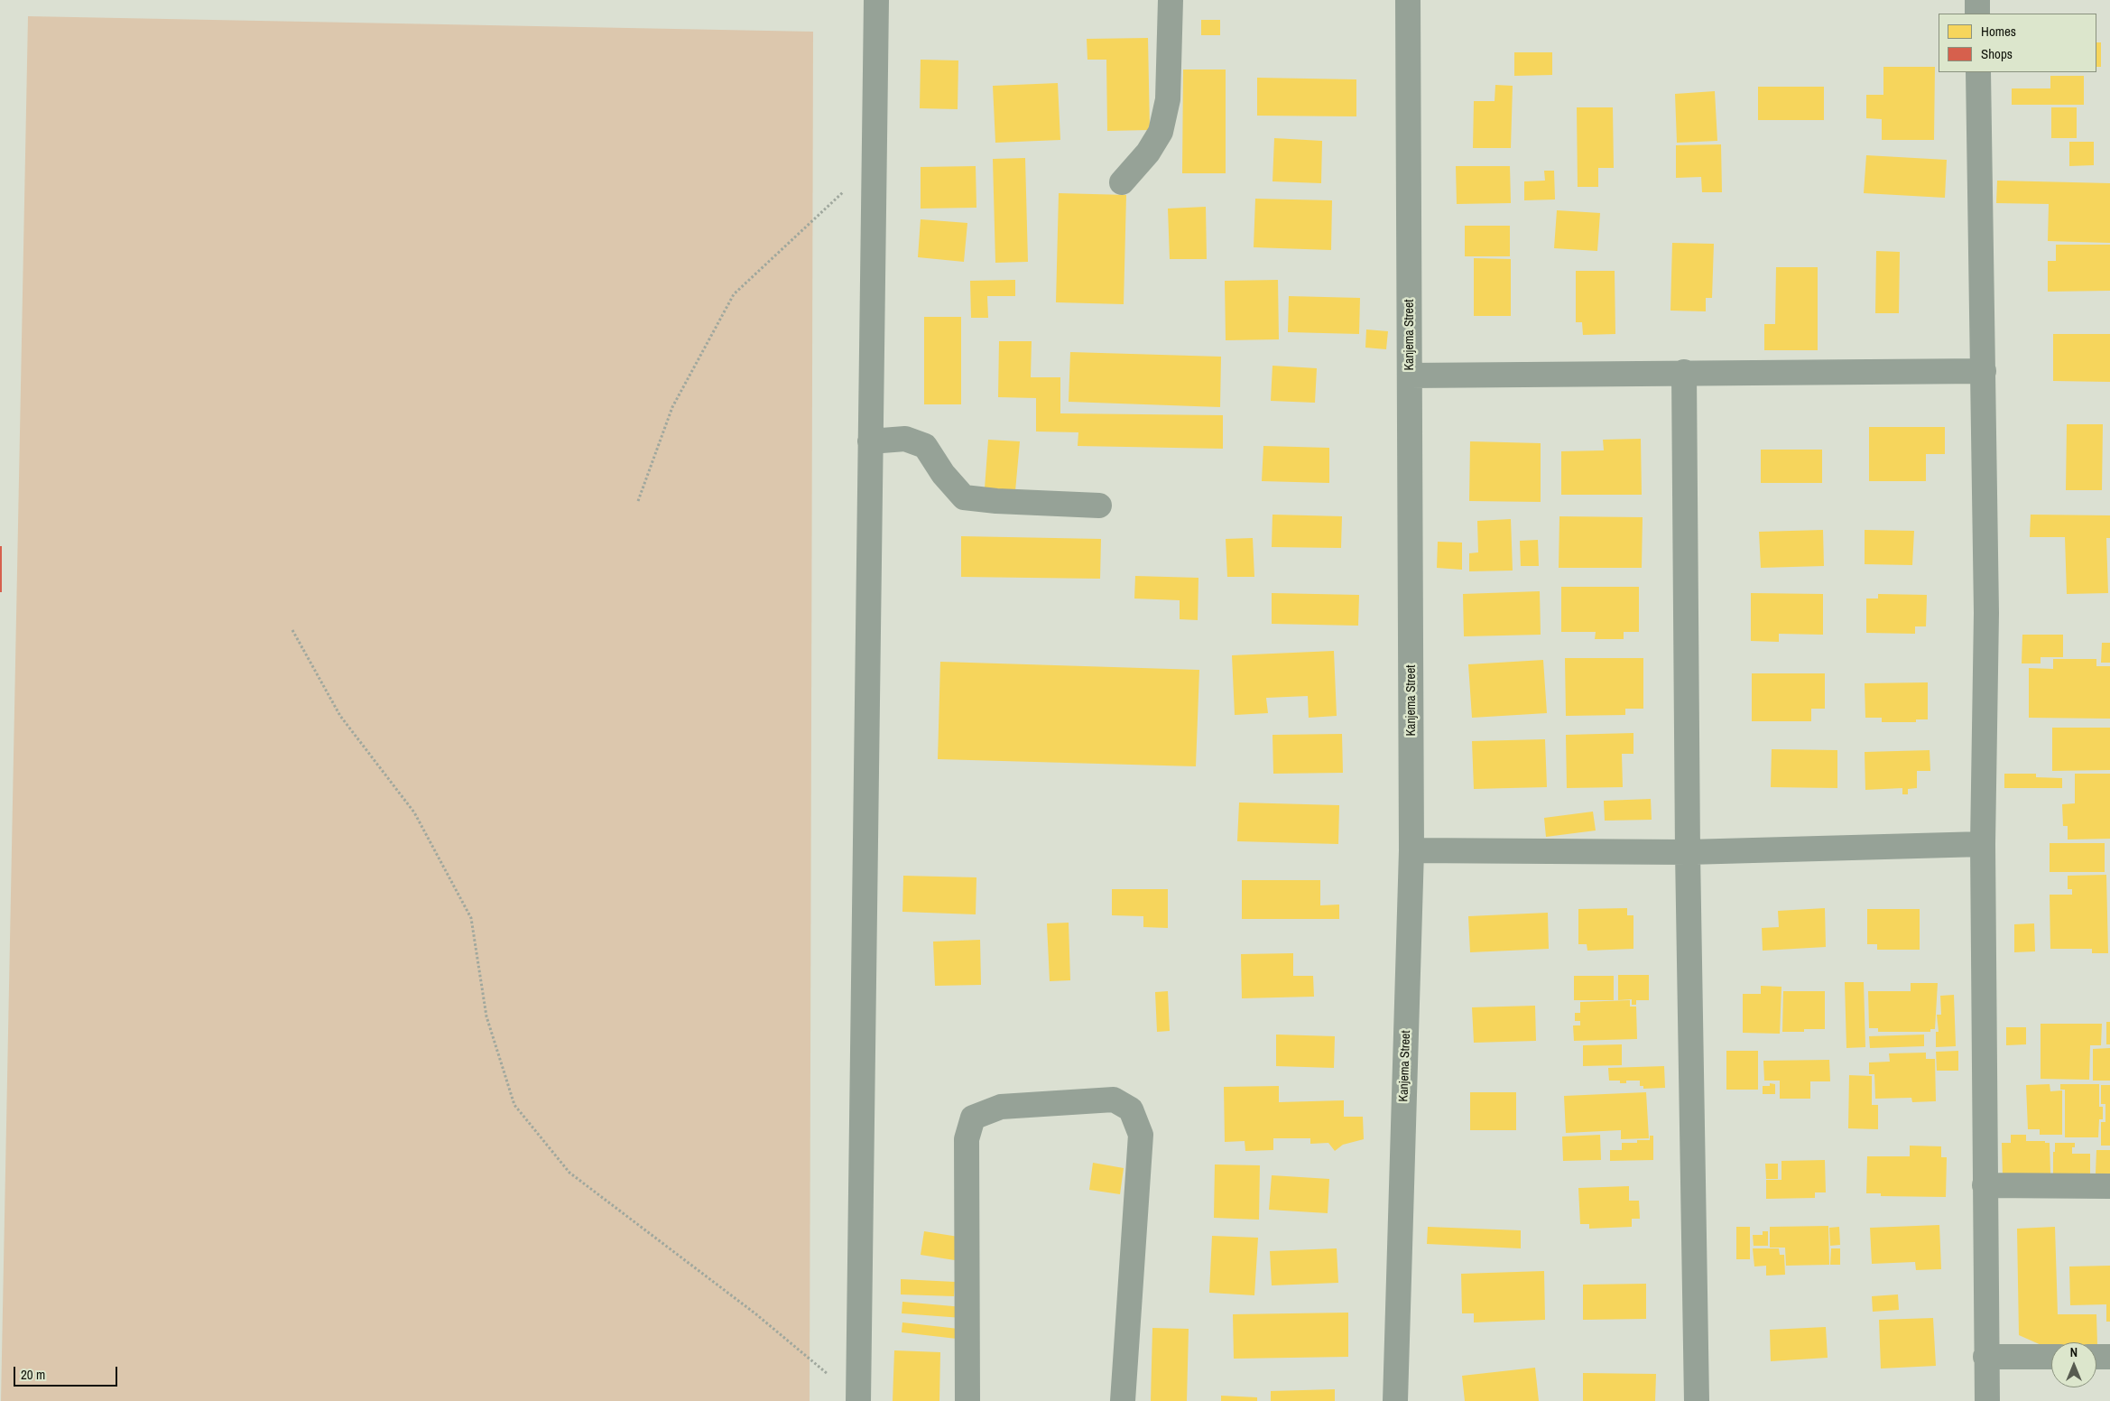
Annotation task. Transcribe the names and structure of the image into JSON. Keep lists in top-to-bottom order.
{
  "streets": {
    "street": ["Kanjema Street"]
  },
  "legend": ["Homes", "Shops"],
  "scale_bar": "20 m",
  "north": "top"
}
